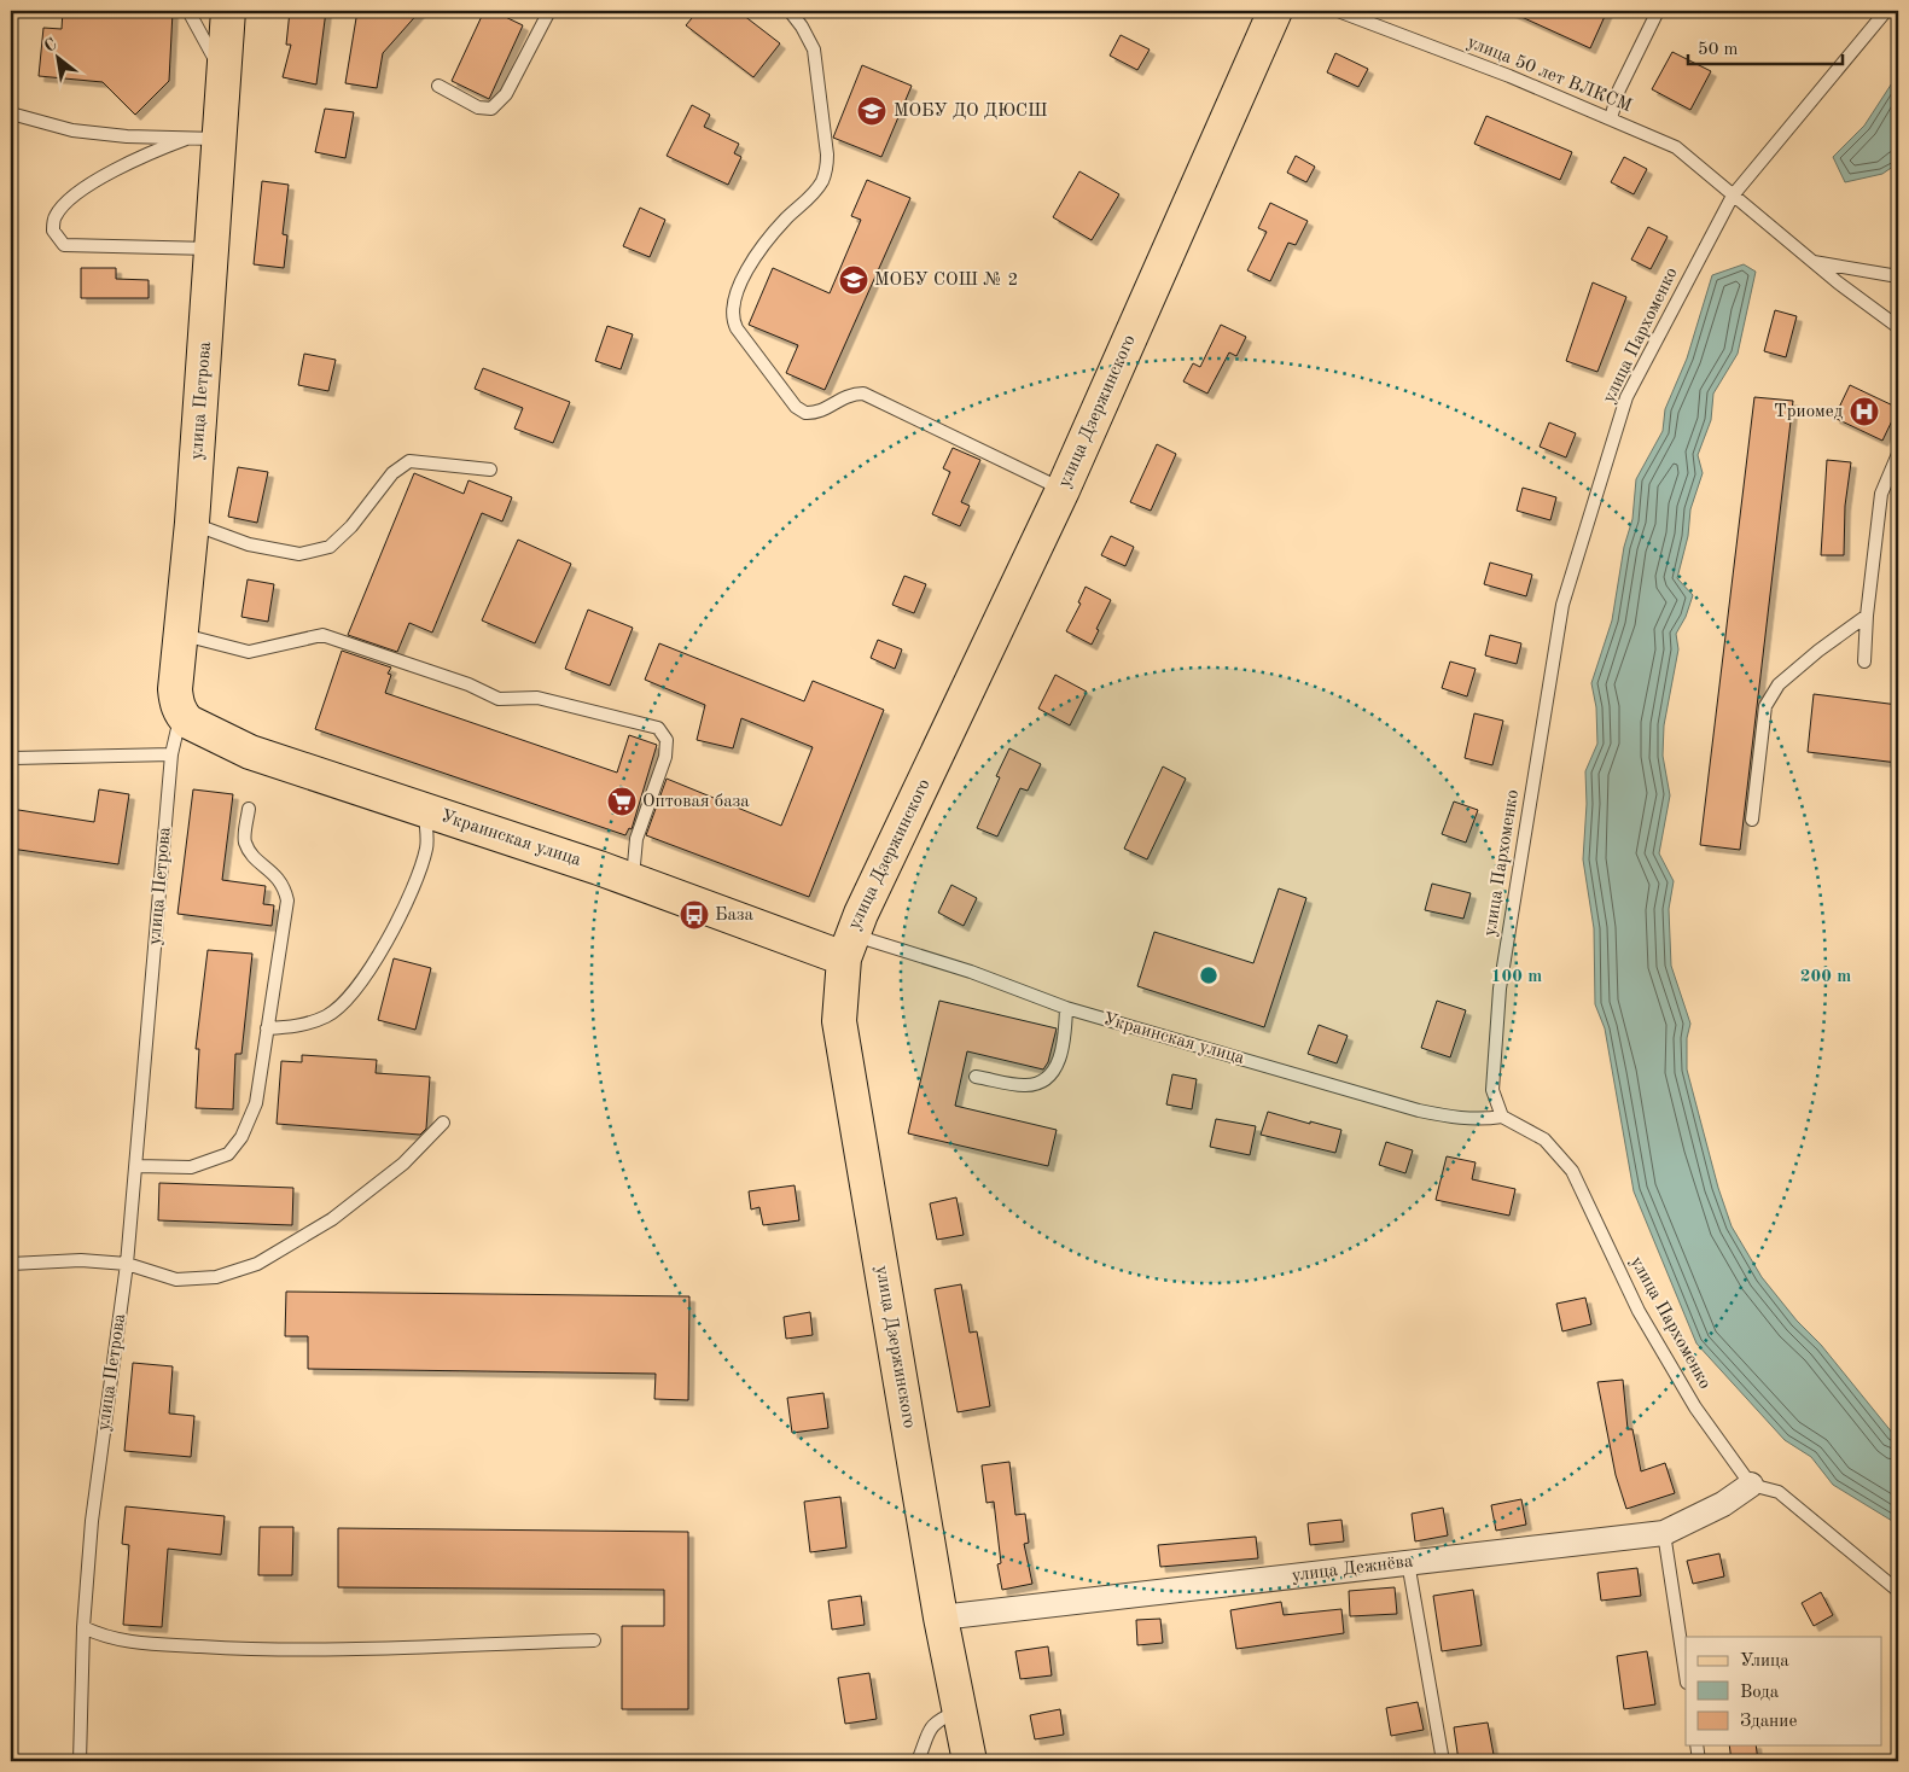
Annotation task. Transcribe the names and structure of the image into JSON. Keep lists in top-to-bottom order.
{
  "streets": {
    "main road": ["улица Петрова", "улица Дзержинского", "Украинская улица"],
    "street": ["улица Дежнёва"],
    "lane": ["улица 50 лет ВЛКСМ", "улица Пархоменко"]
  },
  "crossings": [
    ["улица 50 лет ВЛКСМ", "улица Пархоменко"],
    ["улица Пархоменко", "Украинская улица"],
    ["улица Пархоменко", "улица Дежнёва"],
    ["улица Петрова", "Украинская улица"],
    ["улица Дзержинского", "Украинская улица"],
    ["улица Дзержинского", "улица Дежнёва"]
  ],
  "places": {
    "school or university": ["МОБУ ДО ДЮСШ", "МОБУ СОШ № 2"],
    "hospital": ["Триомед"],
    "supermarket": ["Оптовая база"],
    "bus stop": ["База"]
  },
  "legend": ["Улица", "Вода", "Здание"],
  "scale_bar": "50 m",
  "north": "top left",
  "rings": ["100 m", "200 m"]
}
